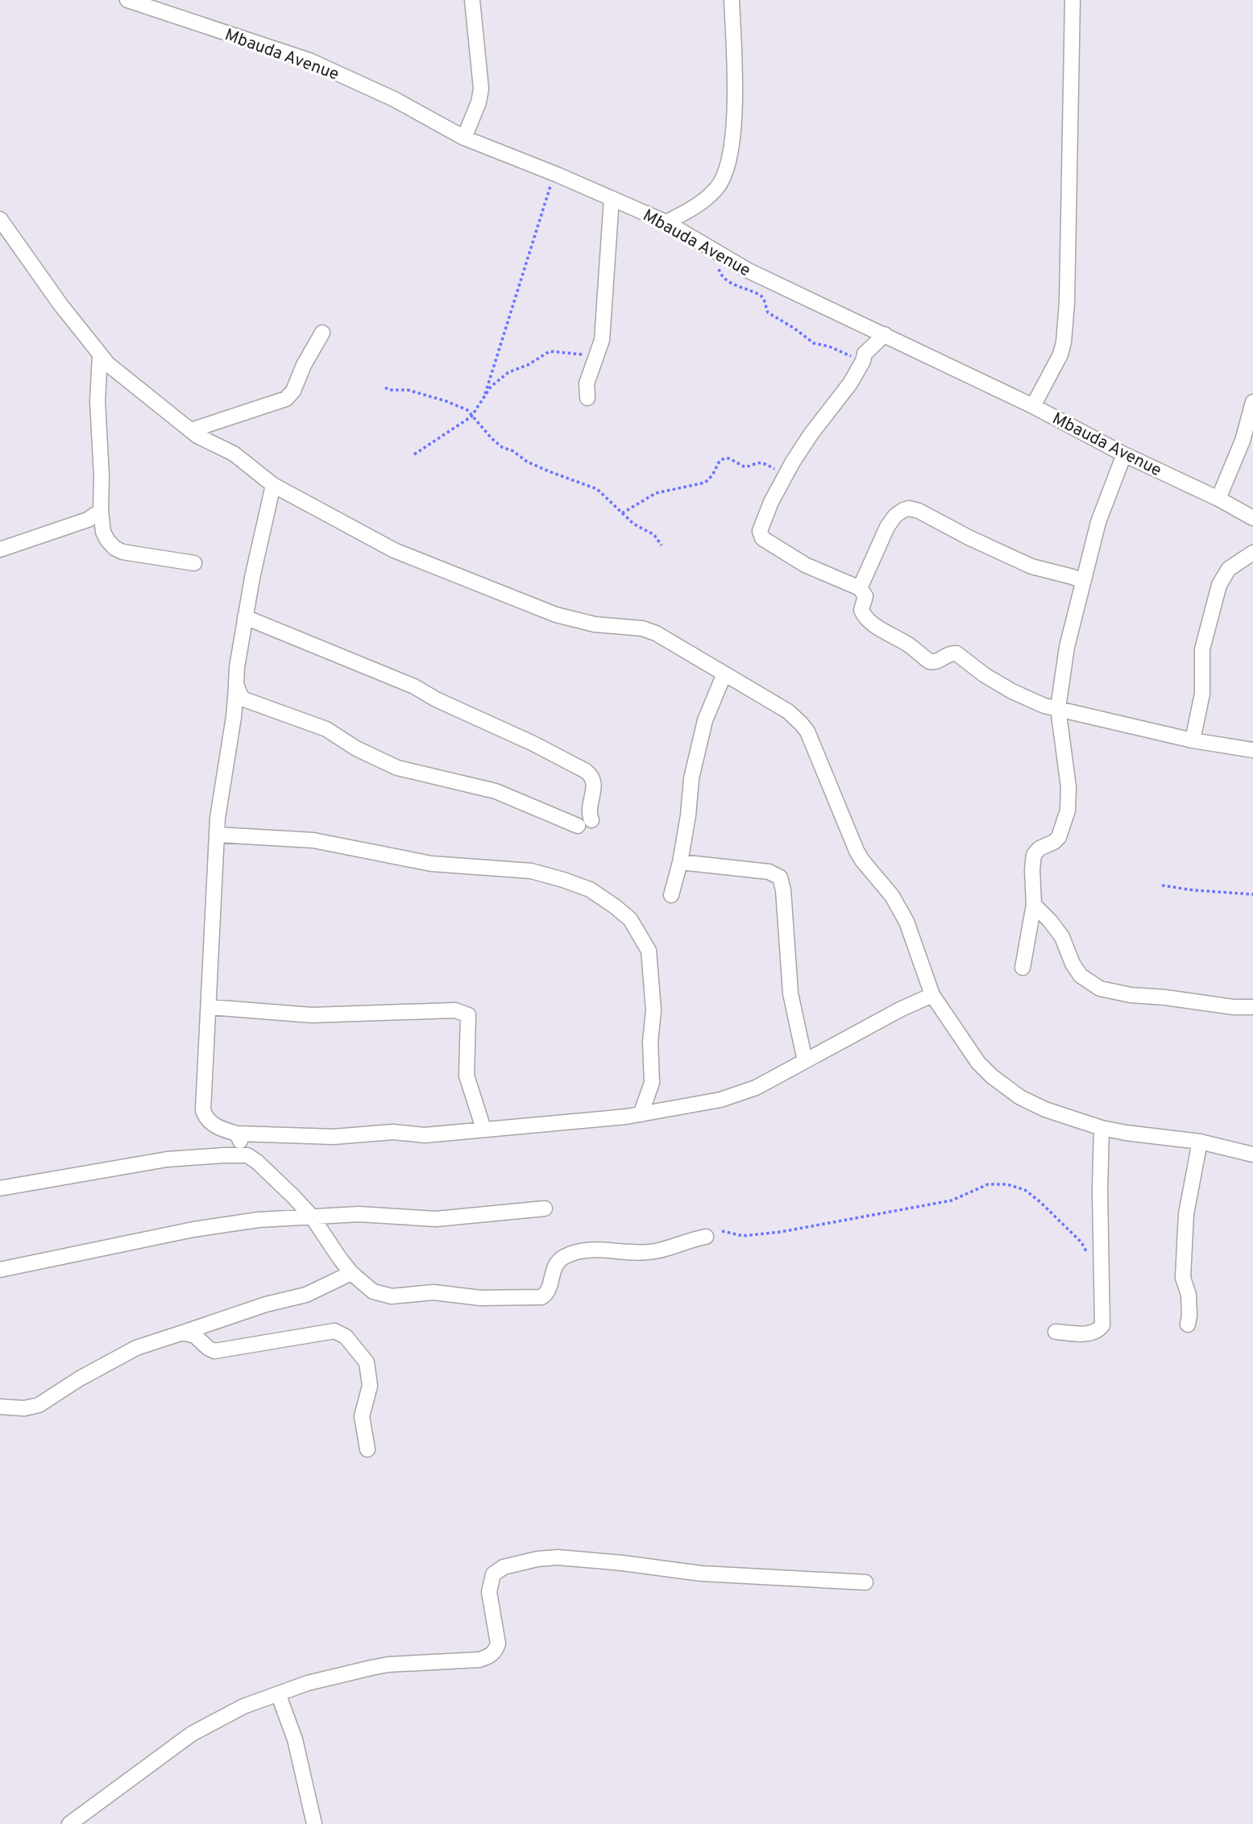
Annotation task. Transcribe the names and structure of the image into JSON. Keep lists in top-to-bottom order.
{
  "streets": {
    "street": ["Mbauda Avenue"]
  }
}
